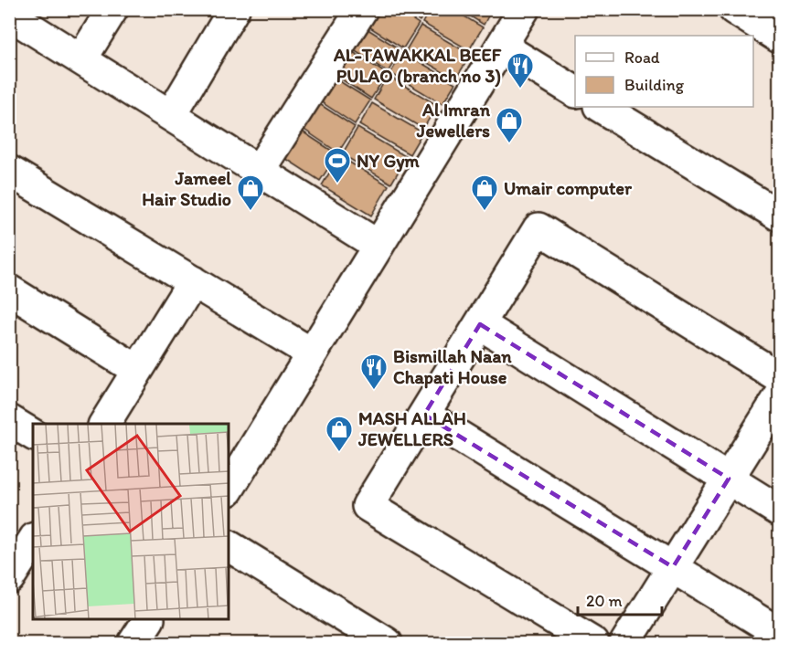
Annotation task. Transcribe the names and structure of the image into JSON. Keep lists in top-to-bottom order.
{
  "places": {
    "restaurant": ["AL-TAWAKKAL BEEF PULAO (branch no 3)", "Bismillah Naan Chapati House"],
    "shop": [
      "Al Imran Jewellers",
      "Jameel Hair Studio",
      "Umair computer",
      "MASH ALLAH JEWELLERS"
    ],
    "sports": ["NY Gym"]
  },
  "legend": ["Road", "Building"],
  "scale_bar": "20 m"
}
